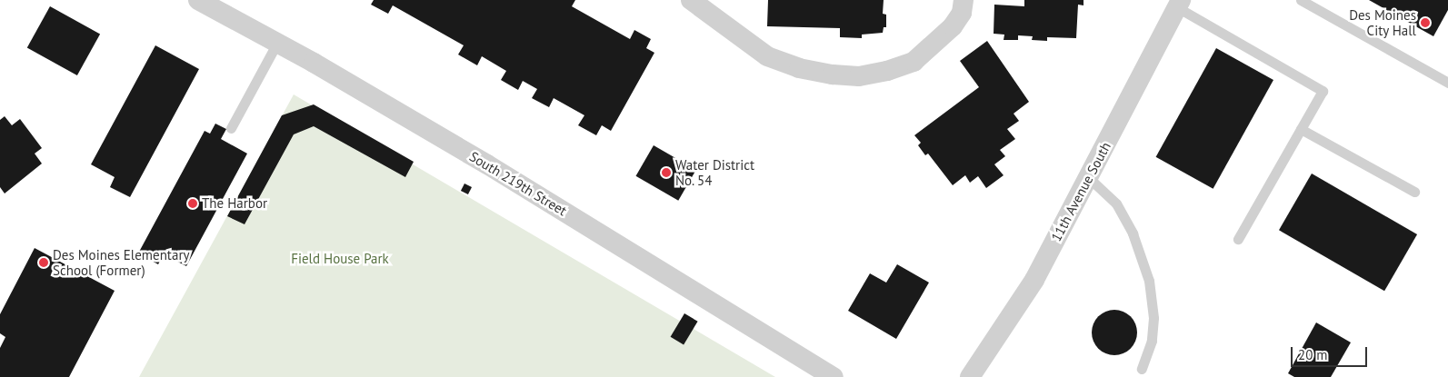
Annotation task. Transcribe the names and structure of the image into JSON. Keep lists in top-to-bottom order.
{
  "streets": {
    "street": ["South 219th Street", "11th Avenue South"]
  },
  "parks": ["Field House Park"],
  "places": [
    "Des Moines City Hall",
    "Water District No. 54",
    "The Harbor",
    "Des Moines Elementary School (Former)"
  ],
  "scale_bar": "20 m"
}
